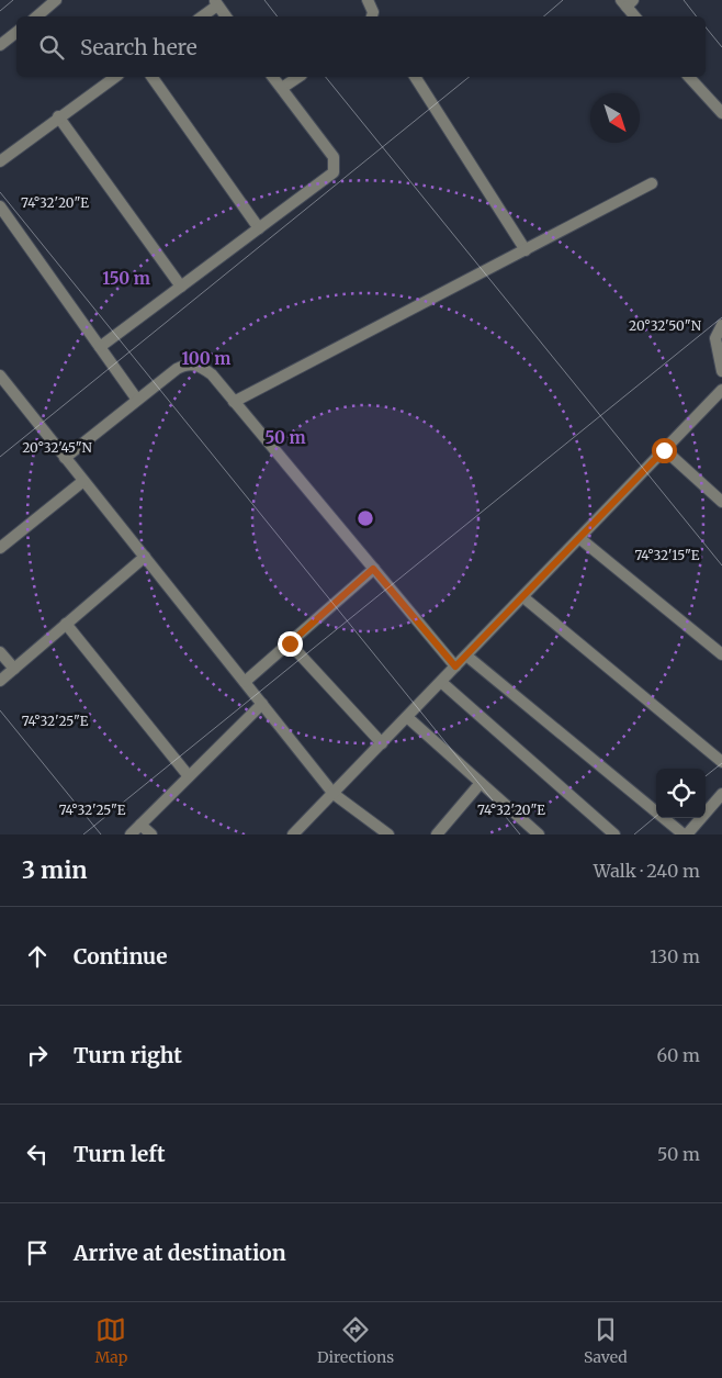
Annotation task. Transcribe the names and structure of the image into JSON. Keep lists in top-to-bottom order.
{
  "north": "bottom right",
  "page": {
    "search": "Search here",
    "heading": ["3 min", "Walk · 240 m"],
    "list": [
      ["Continue", "130 m"],
      ["Turn right", "60 m"],
      ["Turn left", "50 m"],
      "Arrive at destination"
    ],
    "nav": ["Map", "Directions", "Saved"]
  },
  "coordinates": [
    "74°32'20\"E",
    "20°32'50\"N",
    "20°32'45\"N",
    "74°32'15\"E",
    "74°32'25\"E"
  ],
  "rings": ["150 m", "100 m", "50 m"]
}
